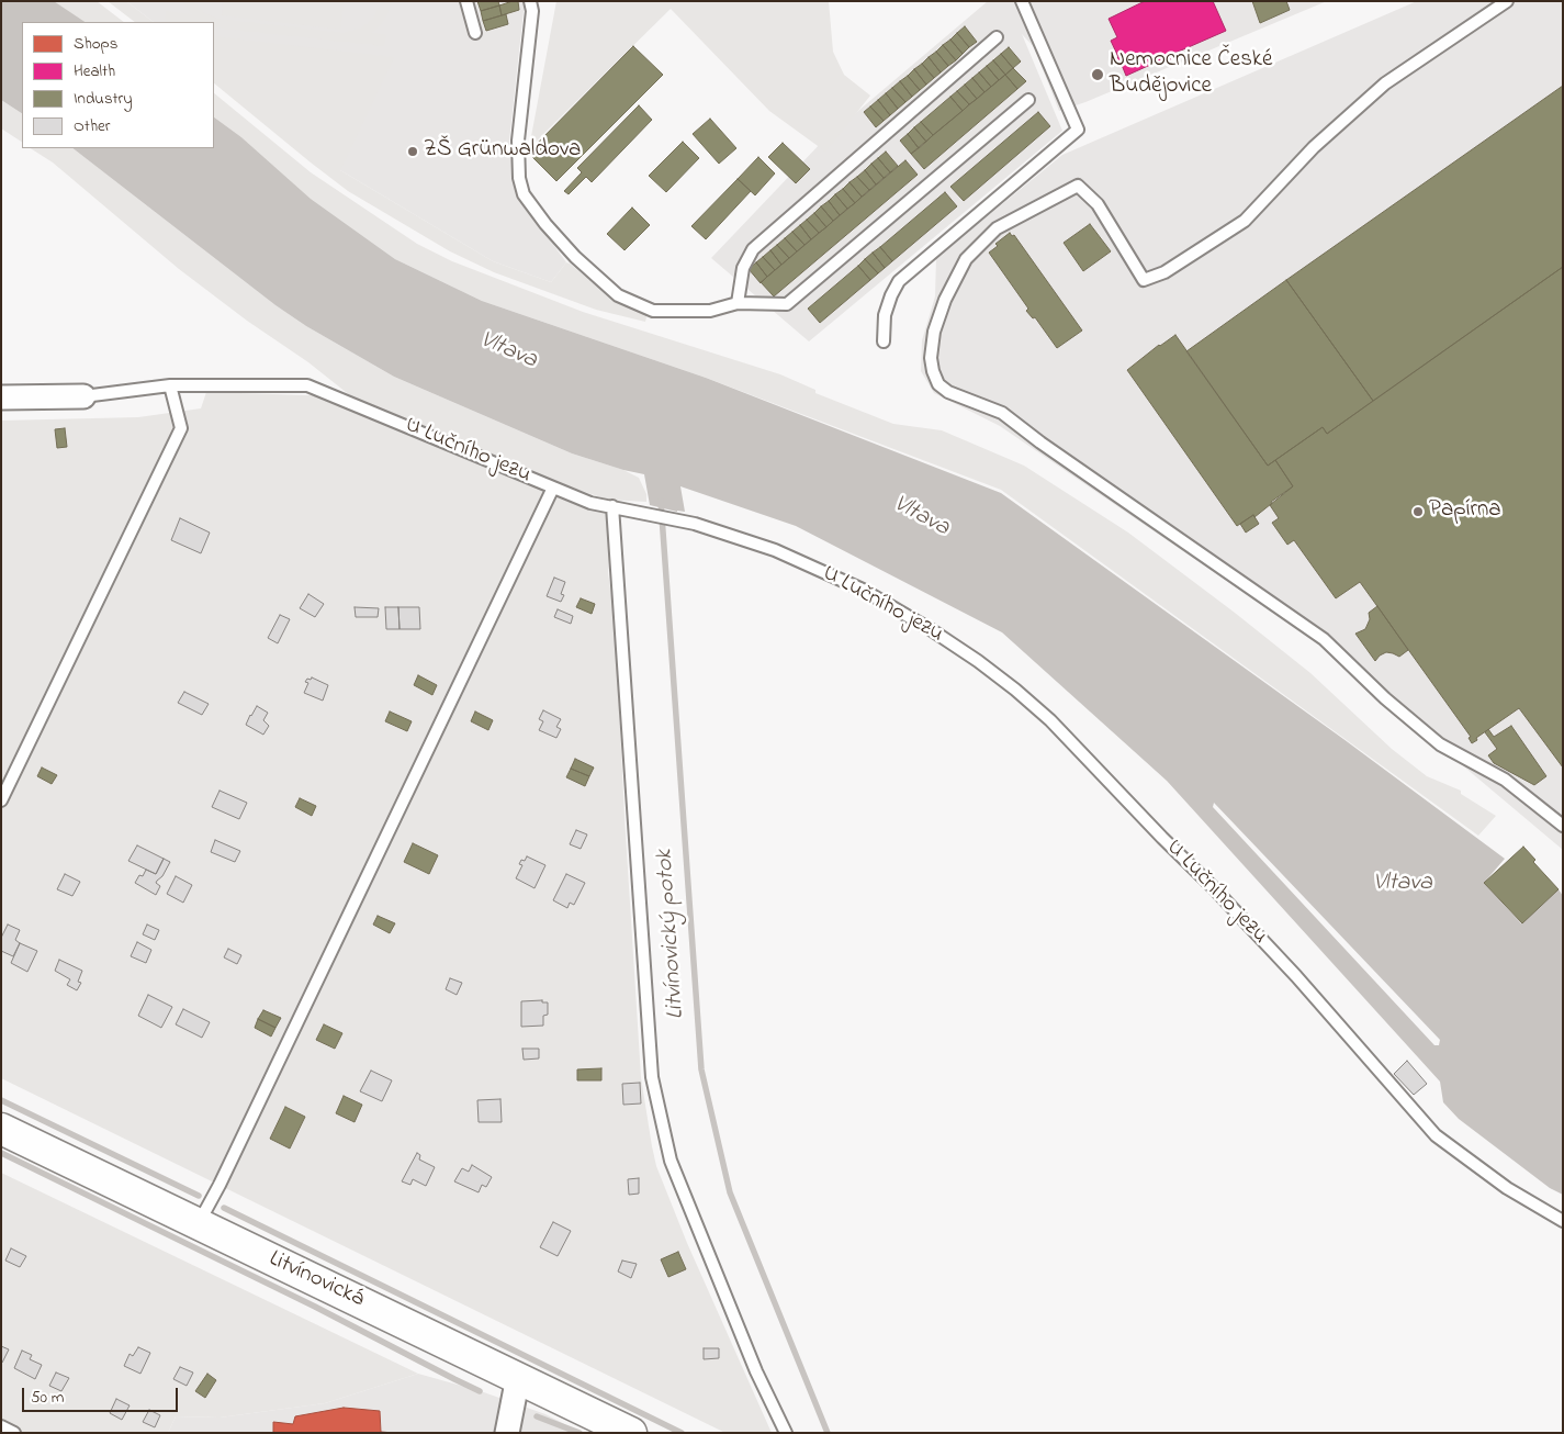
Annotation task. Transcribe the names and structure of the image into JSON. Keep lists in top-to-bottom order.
{
  "streets": {
    "main road": ["Litvínovická"],
    "street": ["U Lučního jezu"]
  },
  "water": ["Vltava", "Litvínovický potok"],
  "places": ["Nemocnice České Budějovice", "ZŠ Grünwaldova", "Papírna"],
  "legend": [
    "Shops",
    "Health",
    "Industry",
    "Other"
  ],
  "scale_bar": "50 m"
}
